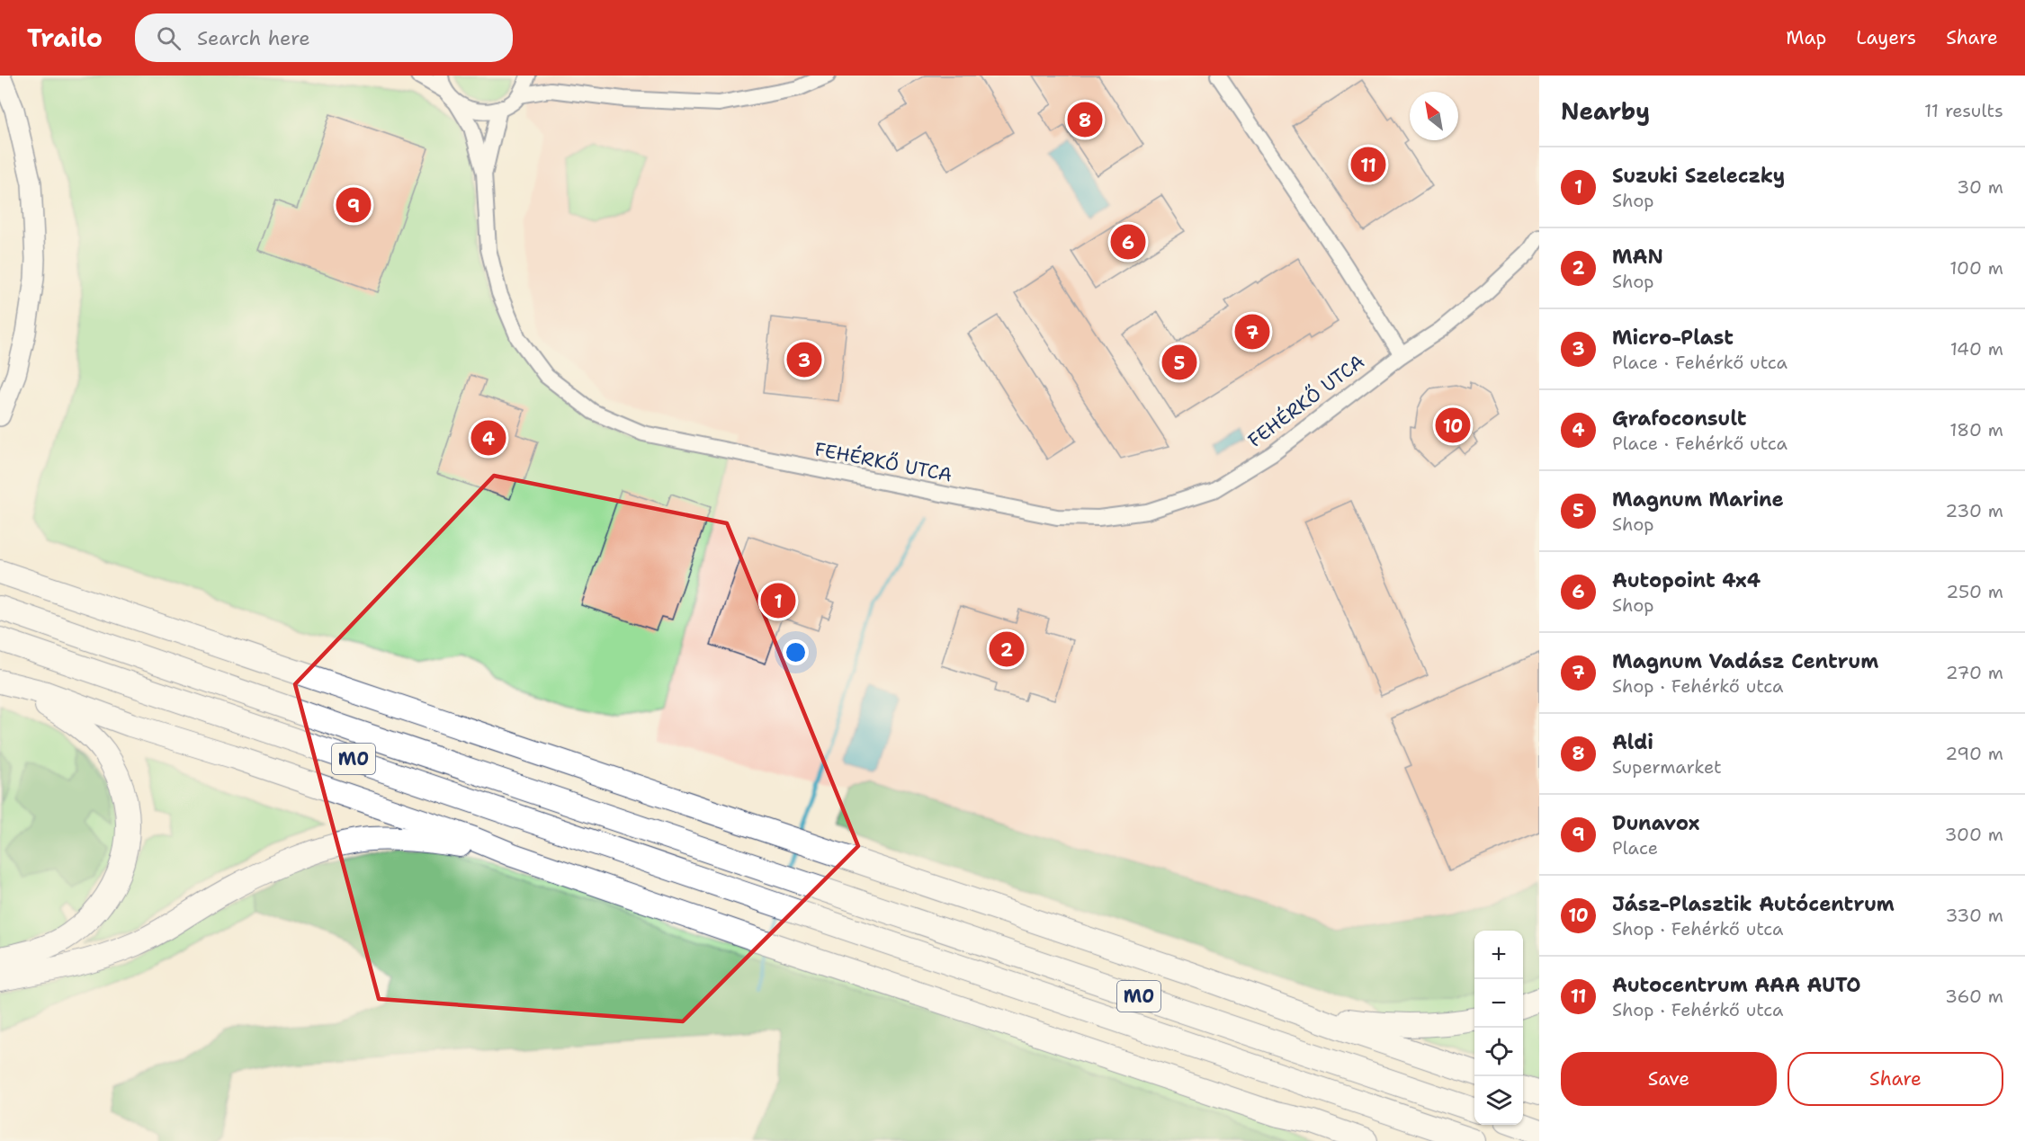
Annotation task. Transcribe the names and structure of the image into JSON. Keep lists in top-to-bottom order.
{
  "streets": {
    "highway": ["M0"],
    "street": ["FEHÉRKŐ UTCA"]
  },
  "north": "top left",
  "page": {
    "header": "Trailo",
    "search": "Search here",
    "nav": ["Map", "Layers", "Share"],
    "heading": ["Nearby", "11 results"],
    "pins": [
      "8",
      "11",
      "9",
      "6",
      "7",
      "3",
      "5",
      "10",
      "4",
      "1",
      "2"
    ],
    "list": [
      {
        "mark": "1",
        "name": "Suzuki Szeleczky",
        "note": "Shop",
        "value": "30 m"
      },
      {
        "mark": "2",
        "name": "MAN",
        "note": "Shop",
        "value": "100 m"
      },
      {
        "mark": "3",
        "name": "Micro-Plast",
        "note": "Place · Fehérkő utca",
        "value": "140 m"
      },
      {
        "mark": "4",
        "name": "Grafoconsult",
        "note": "Place · Fehérkő utca",
        "value": "180 m"
      },
      {
        "mark": "5",
        "name": "Magnum Marine",
        "note": "Shop",
        "value": "230 m"
      },
      {
        "mark": "6",
        "name": "Autopoint 4x4",
        "note": "Shop",
        "value": "250 m"
      },
      {
        "mark": "7",
        "name": "Magnum Vadász Centrum",
        "note": "Shop · Fehérkő utca",
        "value": "270 m"
      },
      {
        "mark": "8",
        "name": "Aldi",
        "note": "Supermarket",
        "value": "290 m"
      },
      {
        "mark": "9",
        "name": "Dunavox",
        "note": "Place",
        "value": "300 m"
      },
      {
        "mark": "10",
        "name": "Jász-Plasztik Autócentrum",
        "note": "Shop · Fehérkő utca",
        "value": "330 m"
      },
      {
        "mark": "11",
        "name": "Autocentrum AAA AUTO",
        "note": "Shop · Fehérkő utca",
        "value": "360 m"
      }
    ],
    "map_buttons": ["+", "−"],
    "buttons": ["Save", "Share"]
  }
}
